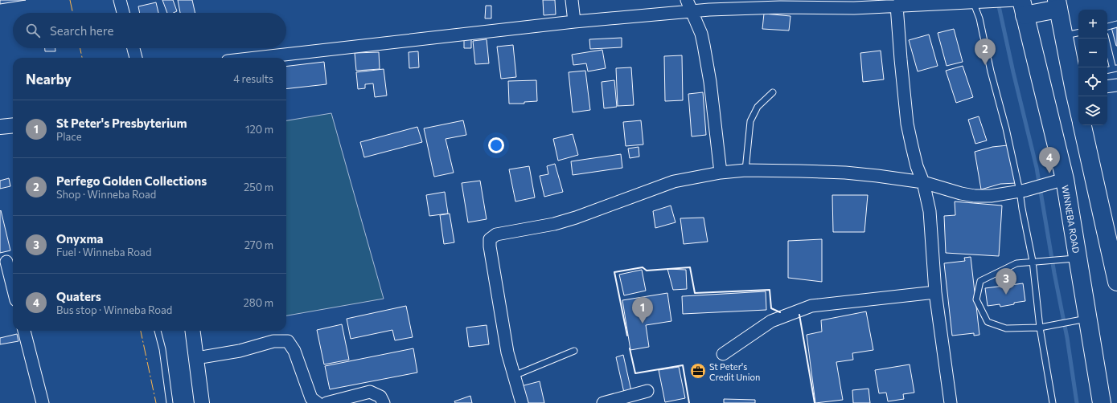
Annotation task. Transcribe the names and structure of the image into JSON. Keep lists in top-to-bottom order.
{
  "streets": {
    "highway": ["WINNEBA ROAD"]
  },
  "places": {
    "office": ["St Peter's Credit Union"]
  },
  "page": {
    "map_buttons": ["+", "−"],
    "search": "Search here",
    "pins": [
      "2",
      "4",
      "3",
      "1"
    ],
    "heading": ["Nearby", "4 results"],
    "list": [
      {
        "mark": "1",
        "name": "St Peter's Presbyterium",
        "note": "Place",
        "value": "120 m"
      },
      {
        "mark": "2",
        "name": "Perfego Golden Collections",
        "note": "Shop · Winneba Road",
        "value": "250 m"
      },
      {
        "mark": "3",
        "name": "Onyxma",
        "note": "Fuel · Winneba Road",
        "value": "270 m"
      },
      {
        "mark": "4",
        "name": "Quaters",
        "note": "Bus stop · Winneba Road",
        "value": "280 m"
      }
    ]
  }
}
